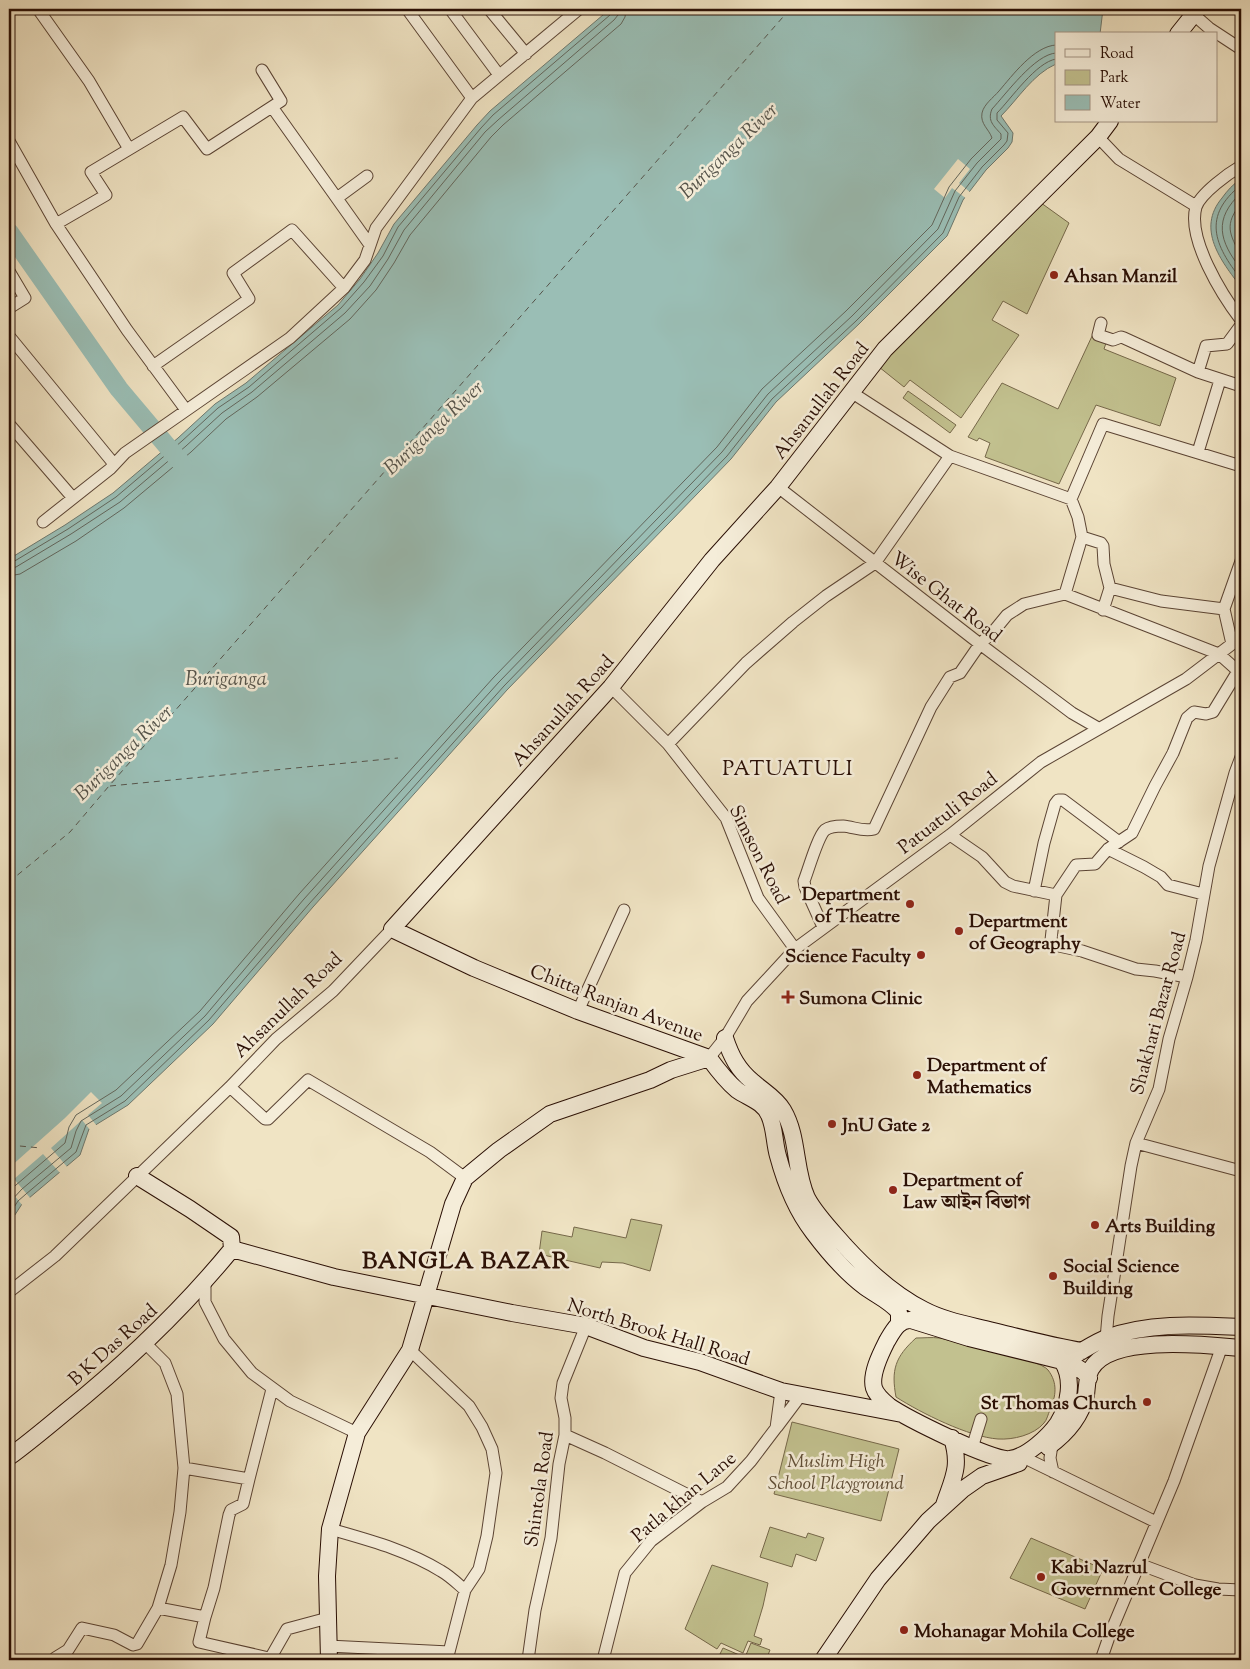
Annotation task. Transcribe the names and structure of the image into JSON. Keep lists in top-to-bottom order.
{
  "streets": {
    "street": [
      "Ahsanullah Road",
      "Wise Ghat Road",
      "Patuatuli Road",
      "Simson Road",
      "Chitta Ranjan Avenue",
      "Shakhari Bazar Road",
      "North Brook Hall Road",
      "B K Das Road",
      "Shintola Road",
      "Patla khan Lane"
    ]
  },
  "crossings": [
    ["Ahsanullah Road", "Wise Ghat Road"],
    ["Ahsanullah Road", "Simson Road"],
    ["Ahsanullah Road", "Chitta Ranjan Avenue"],
    ["Wise Ghat Road", "Patuatuli Road"],
    ["Patuatuli Road", "Simson Road"],
    ["Patuatuli Road", "Chitta Ranjan Avenue"],
    ["North Brook Hall Road", "B K Das Road"],
    ["North Brook Hall Road", "Shintola Road"],
    ["North Brook Hall Road", "Patla khan Lane"]
  ],
  "districts": ["PATUATULI", "BANGLA BAZAR"],
  "water": ["Buriganga River", "Buriganga"],
  "parks": ["Muslim High School Playground"],
  "places": {
    "other": [
      "Ahsan Manzil",
      "Department of Theatre",
      "Department of Geography",
      "Science Faculty",
      "Department of Mathematics",
      "JnU Gate 2",
      "Department of Law আইন বিভাগ",
      "Arts Building",
      "Social Science Building",
      "St Thomas Church",
      "Kabi Nazrul Government College",
      "Mohanagar Mohila College"
    ],
    "health": ["Sumona Clinic"]
  },
  "legend": ["Road", "Park", "Water"]
}
